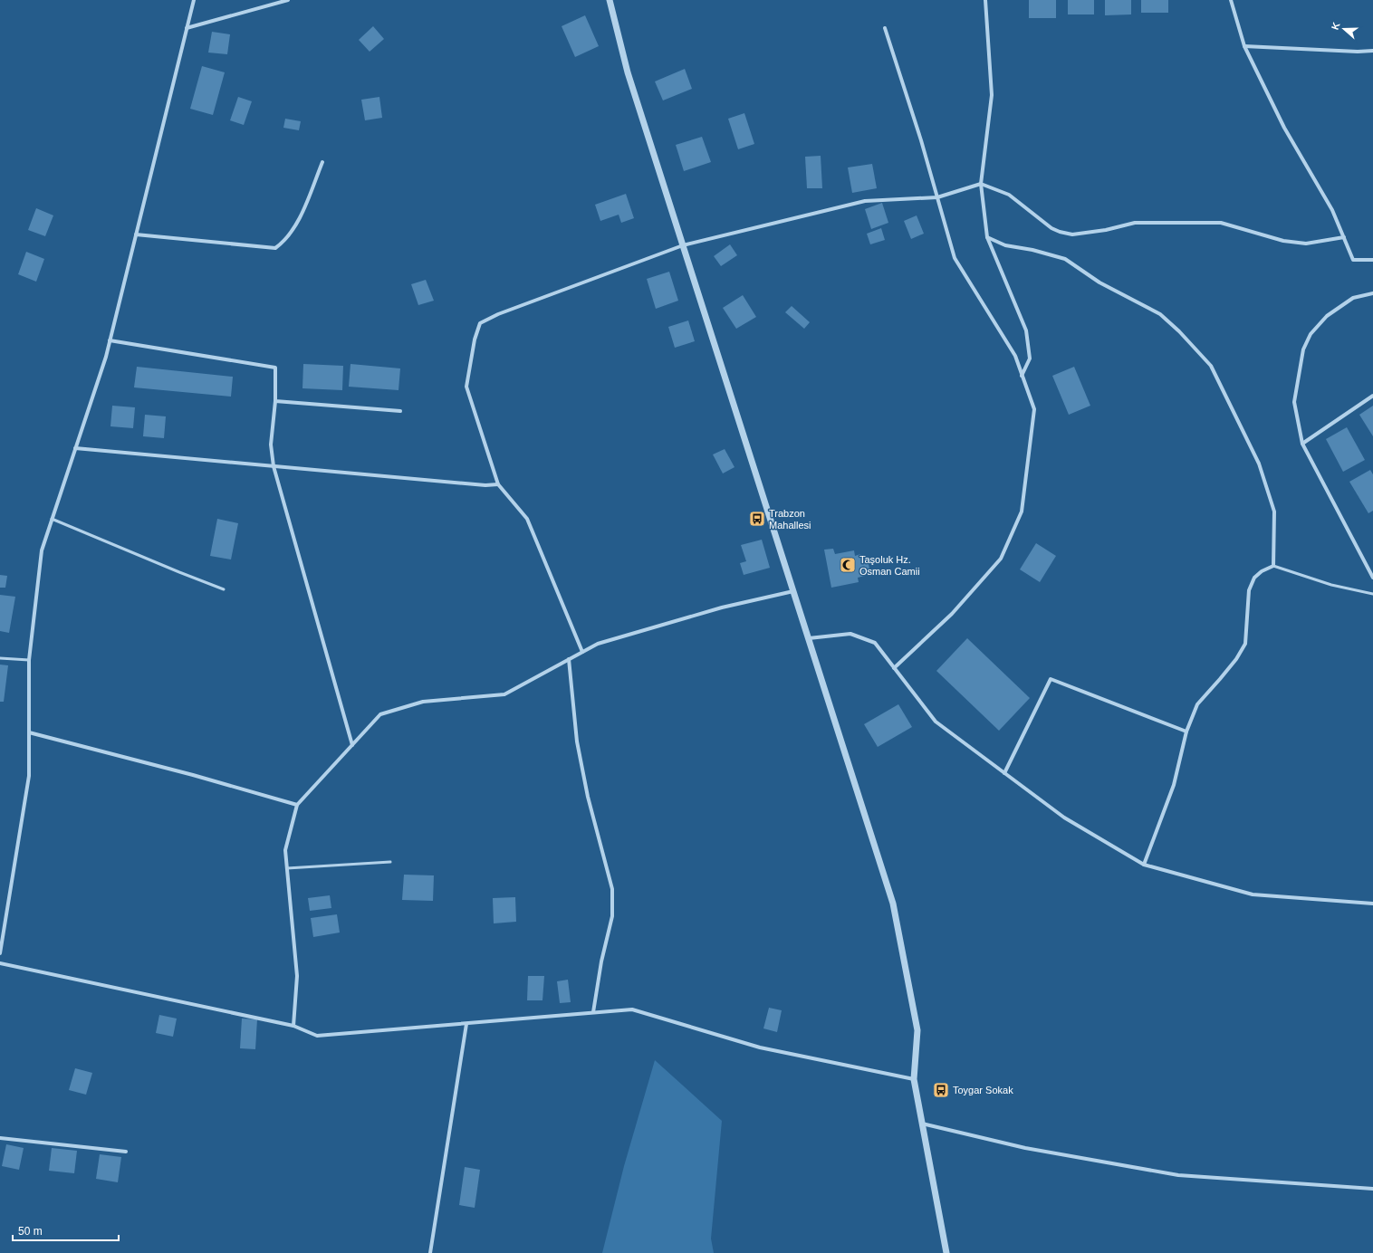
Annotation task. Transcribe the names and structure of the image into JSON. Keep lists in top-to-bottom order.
{
  "places": {
    "bus stop": ["Trabzon Mahallesi", "Toygar Sokak"],
    "mosque": ["Taşoluk Hz. Osman Camii"]
  },
  "scale_bar": "50 m",
  "north": "left"
}
